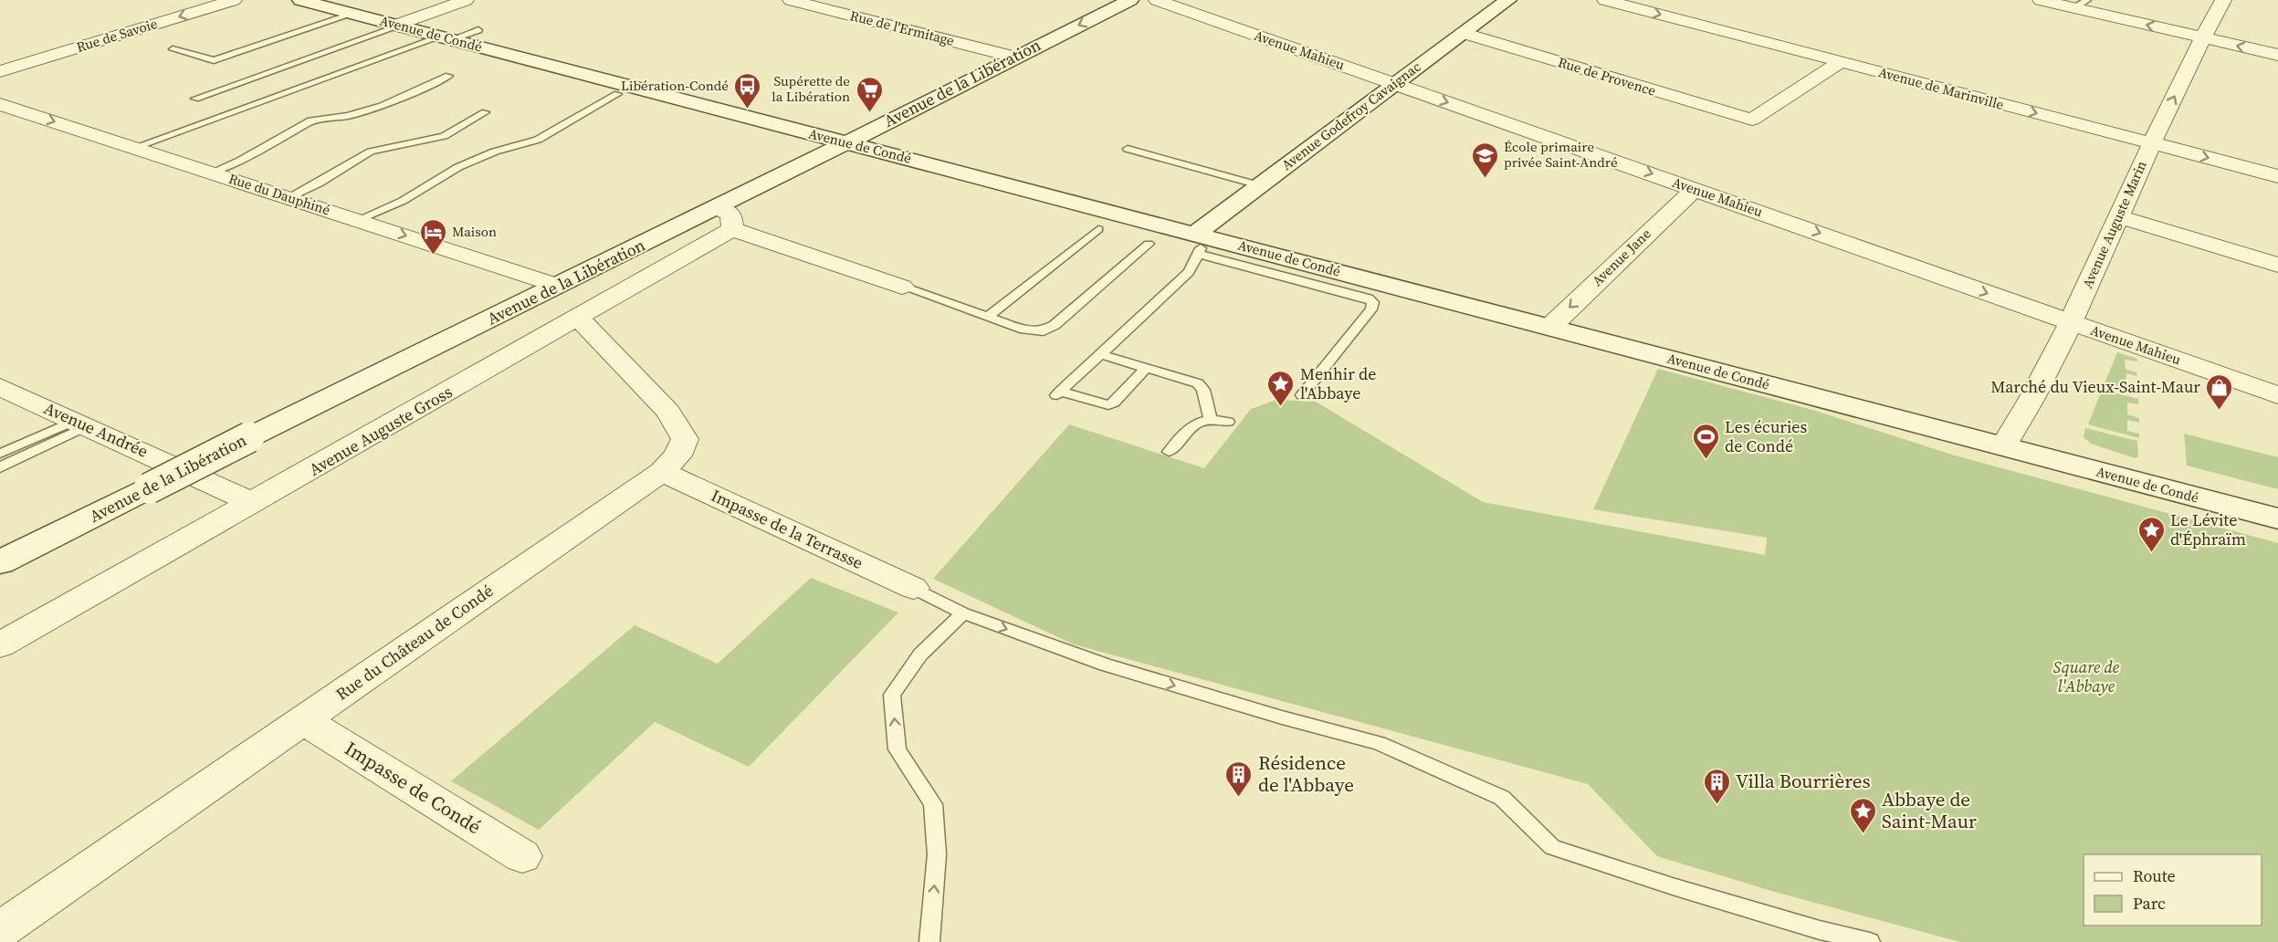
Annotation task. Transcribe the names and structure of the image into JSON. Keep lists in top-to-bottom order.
{
  "streets": {
    "main road": ["Avenue de Condé", "Avenue de la Libération", "Avenue Godefroy Cavaignac"],
    "street": [
      "Rue de l'Ermitage",
      "Rue de Savoie",
      "Avenue Mahieu",
      "Rue de Provence",
      "Avenue de Marinville",
      "Rue du Dauphiné",
      "Avenue Auguste Marin",
      "Avenue Jane",
      "Avenue Andrée",
      "Avenue Auguste Gross",
      "Impasse de la Terrasse",
      "Rue du Château de Condé",
      "Impasse de Condé"
    ]
  },
  "crossings": [
    ["Rue de l'Ermitage", "Avenue de la Libération"],
    ["Avenue de Condé", "Avenue de la Libération"],
    ["Avenue de Condé", "Avenue Godefroy Cavaignac"],
    ["Avenue de Condé", "Avenue Auguste Marin"],
    ["Avenue de Condé", "Avenue Jane"],
    ["Avenue Mahieu", "Avenue Godefroy Cavaignac"],
    ["Avenue Mahieu", "Avenue Auguste Marin"],
    ["Avenue Mahieu", "Avenue Jane"],
    ["Rue de Provence", "Avenue de Marinville"],
    ["Rue de Provence", "Avenue Godefroy Cavaignac"],
    ["Avenue de la Libération", "Rue du Dauphiné"],
    ["Avenue de Marinville", "Avenue Auguste Marin"],
    ["Avenue Andrée", "Avenue Auguste Gross"],
    ["Avenue Auguste Gross", "Rue du Château de Condé"],
    ["Impasse de la Terrasse", "Rue du Château de Condé"],
    ["Rue du Château de Condé", "Impasse de Condé"]
  ],
  "one_way": [
    "Rue de Savoie",
    "Avenue Mahieu",
    "Rue du Dauphiné",
    "Avenue Jane"
  ],
  "parks": ["Square de l'Abbaye"],
  "places": {
    "bus stop": ["Libération-Condé"],
    "supermarket": ["Supérette de la Libération"],
    "school or university": ["École primaire privée Saint-André"],
    "hotel": ["Maison"],
    "place": ["Menhir de l'Abbaye", "Le Lévite d'Éphraïm", "Abbaye de Saint-Maur"],
    "shop": ["Marché du Vieux-Saint-Maur"],
    "sports": ["Les écuries de Condé"],
    "building": ["Résidence de l'Abbaye", "Villa Bourrières"]
  },
  "legend": ["Route", "Parc"]
}
